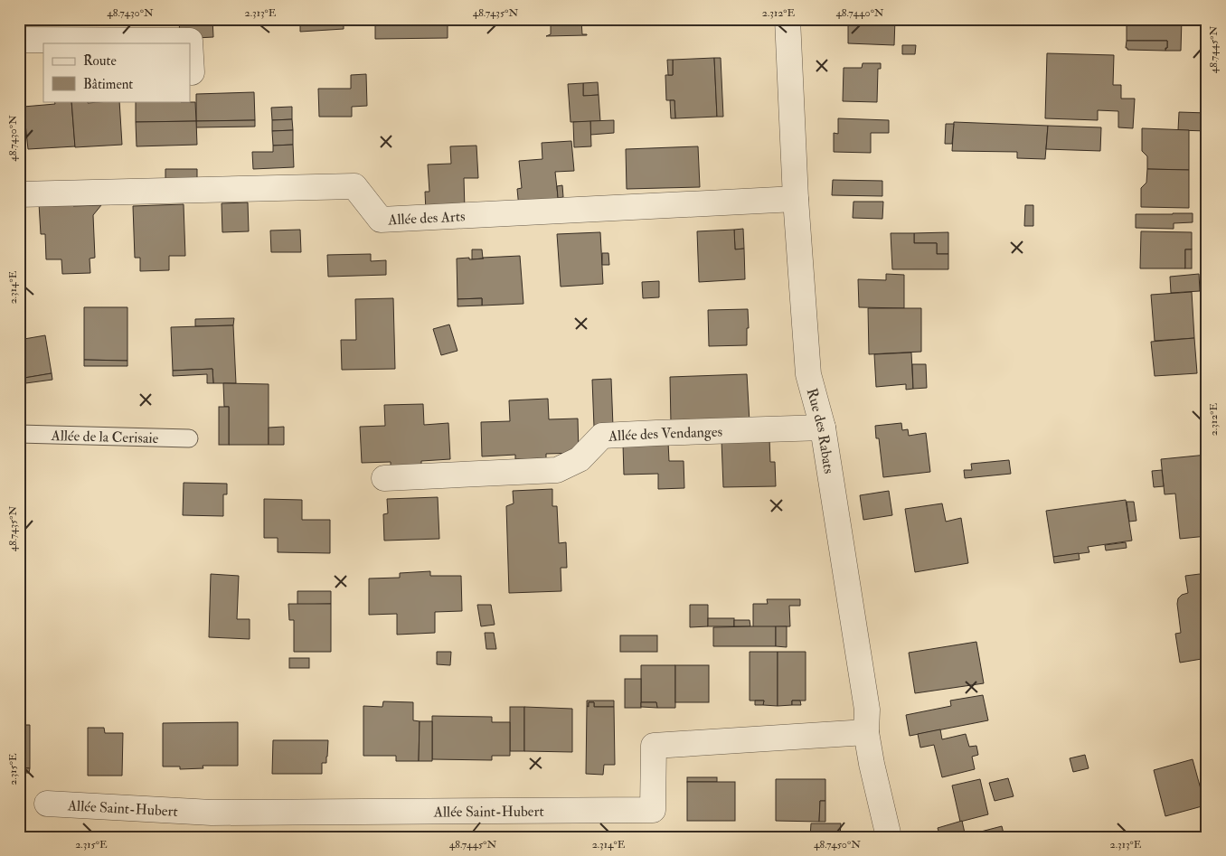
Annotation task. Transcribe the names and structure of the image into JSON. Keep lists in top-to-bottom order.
{
  "streets": {
    "street": [
      "Allée des Arts",
      "Rue des Rabats",
      "Allée des Vendanges",
      "Allée Saint-Hubert"
    ],
    "lane": ["Allée de la Cerisaie"]
  },
  "crossings": [
    ["Allée des Arts", "Rue des Rabats"],
    ["Rue des Rabats", "Allée des Vendanges"],
    ["Rue des Rabats", "Allée Saint-Hubert"]
  ],
  "legend": ["Route", "Bâtiment"],
  "coordinates": [
    "48.7430°N",
    "2.313°E",
    "48.7435°N",
    "2.312°E",
    "48.7440°N",
    "48.7445°N",
    "2.314°E",
    "2.315°E",
    "48.7450°N"
  ]
}
